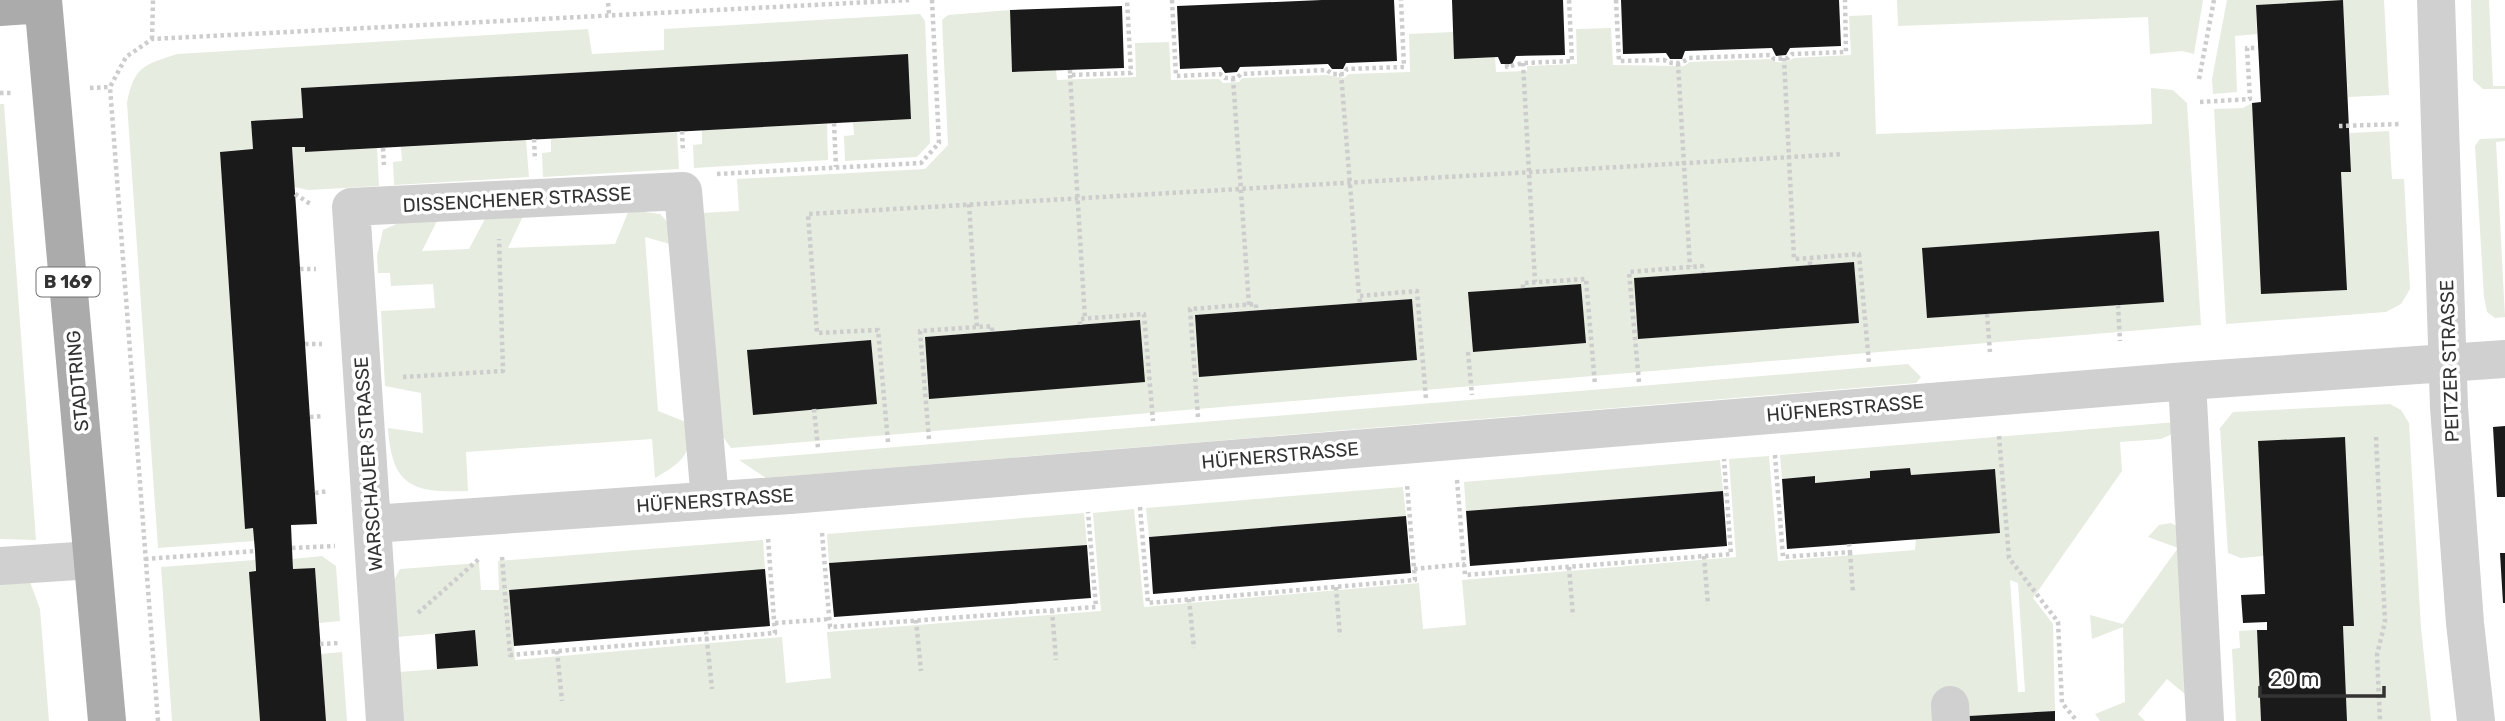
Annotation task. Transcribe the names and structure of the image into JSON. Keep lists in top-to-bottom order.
{
  "streets": {
    "main road": ["B 169", "STADTRING"],
    "street": [
      "DISSENCHENER STRASSE",
      "PEITZER STRASSE",
      "HÜFNERSTRASSE",
      "WARSCHAUER STRASSE"
    ]
  },
  "crossings": [
    ["DISSENCHENER STRASSE", "WARSCHAUER STRASSE"],
    ["PEITZER STRASSE", "HÜFNERSTRASSE"],
    ["HÜFNERSTRASSE", "WARSCHAUER STRASSE"]
  ],
  "scale_bar": "20 m"
}
